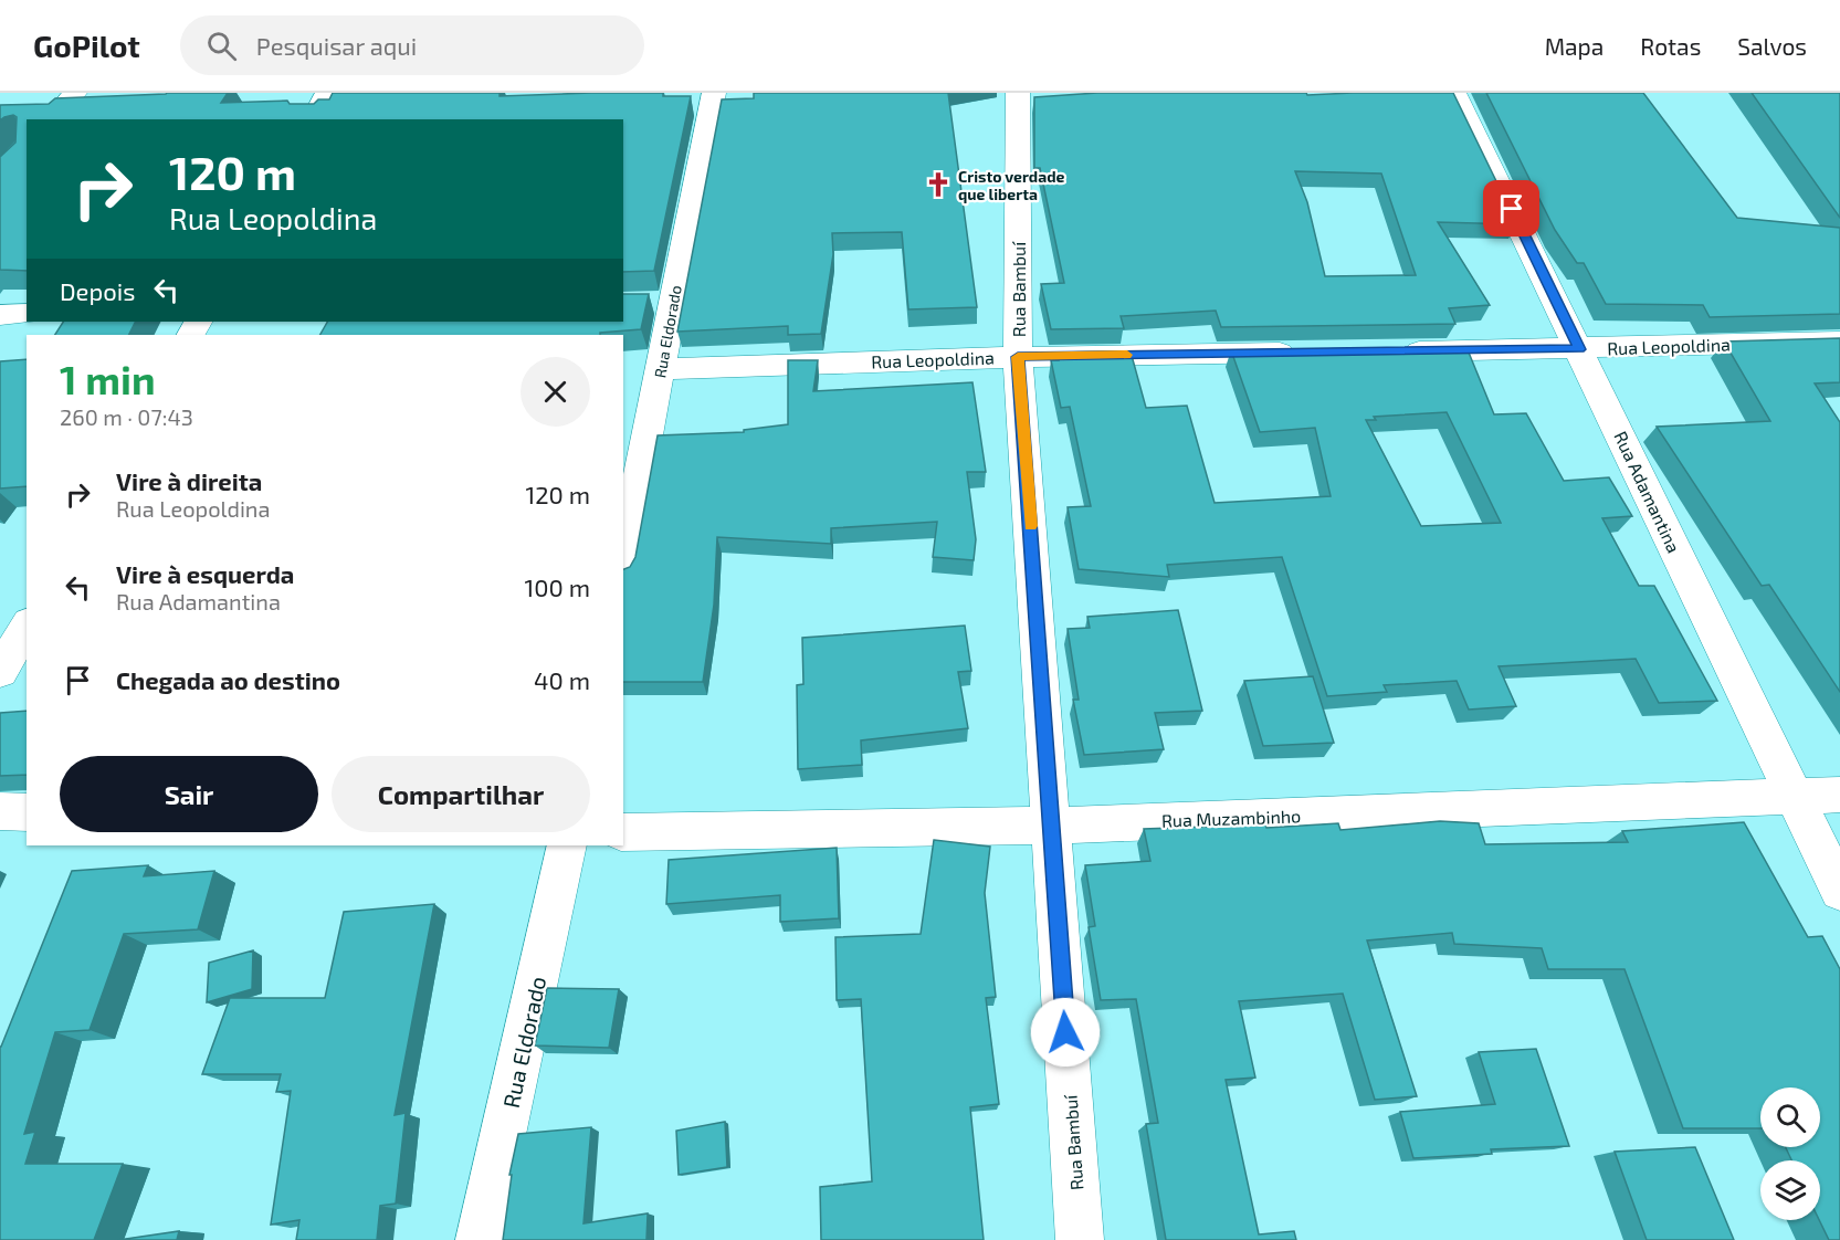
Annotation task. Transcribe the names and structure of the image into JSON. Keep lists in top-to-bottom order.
{
  "streets": {
    "street": [
      "Rua Bambuí",
      "Rua Eldorado",
      "Rua Leopoldina",
      "Rua Adamantina",
      "Rua Muzambinho"
    ]
  },
  "crossings": [
    ["Rua Bambuí", "Rua Leopoldina"],
    ["Rua Bambuí", "Rua Muzambinho"],
    ["Rua Eldorado", "Rua Leopoldina"],
    ["Rua Leopoldina", "Rua Adamantina"],
    ["Rua Adamantina", "Rua Muzambinho"]
  ],
  "places": {
    "church": ["Cristo verdade que liberta"]
  },
  "page": {
    "header": "GoPilot",
    "search": "Pesquisar aqui",
    "nav": ["Mapa", "Rotas", "Salvos"],
    "turn": ["120 m", "Rua Leopoldina"],
    "then": "Depois",
    "heading": ["1 min", "260 m · 07:43"],
    "list": [
      {
        "name": "Vire à direita",
        "note": "Rua Leopoldina",
        "value": "120 m"
      },
      {
        "name": "Vire à esquerda",
        "note": "Rua Adamantina",
        "value": "100 m"
      },
      {
        "name": "Chegada ao destino",
        "value": "40 m"
      }
    ],
    "buttons": ["Sair", "Compartilhar"]
  }
}
